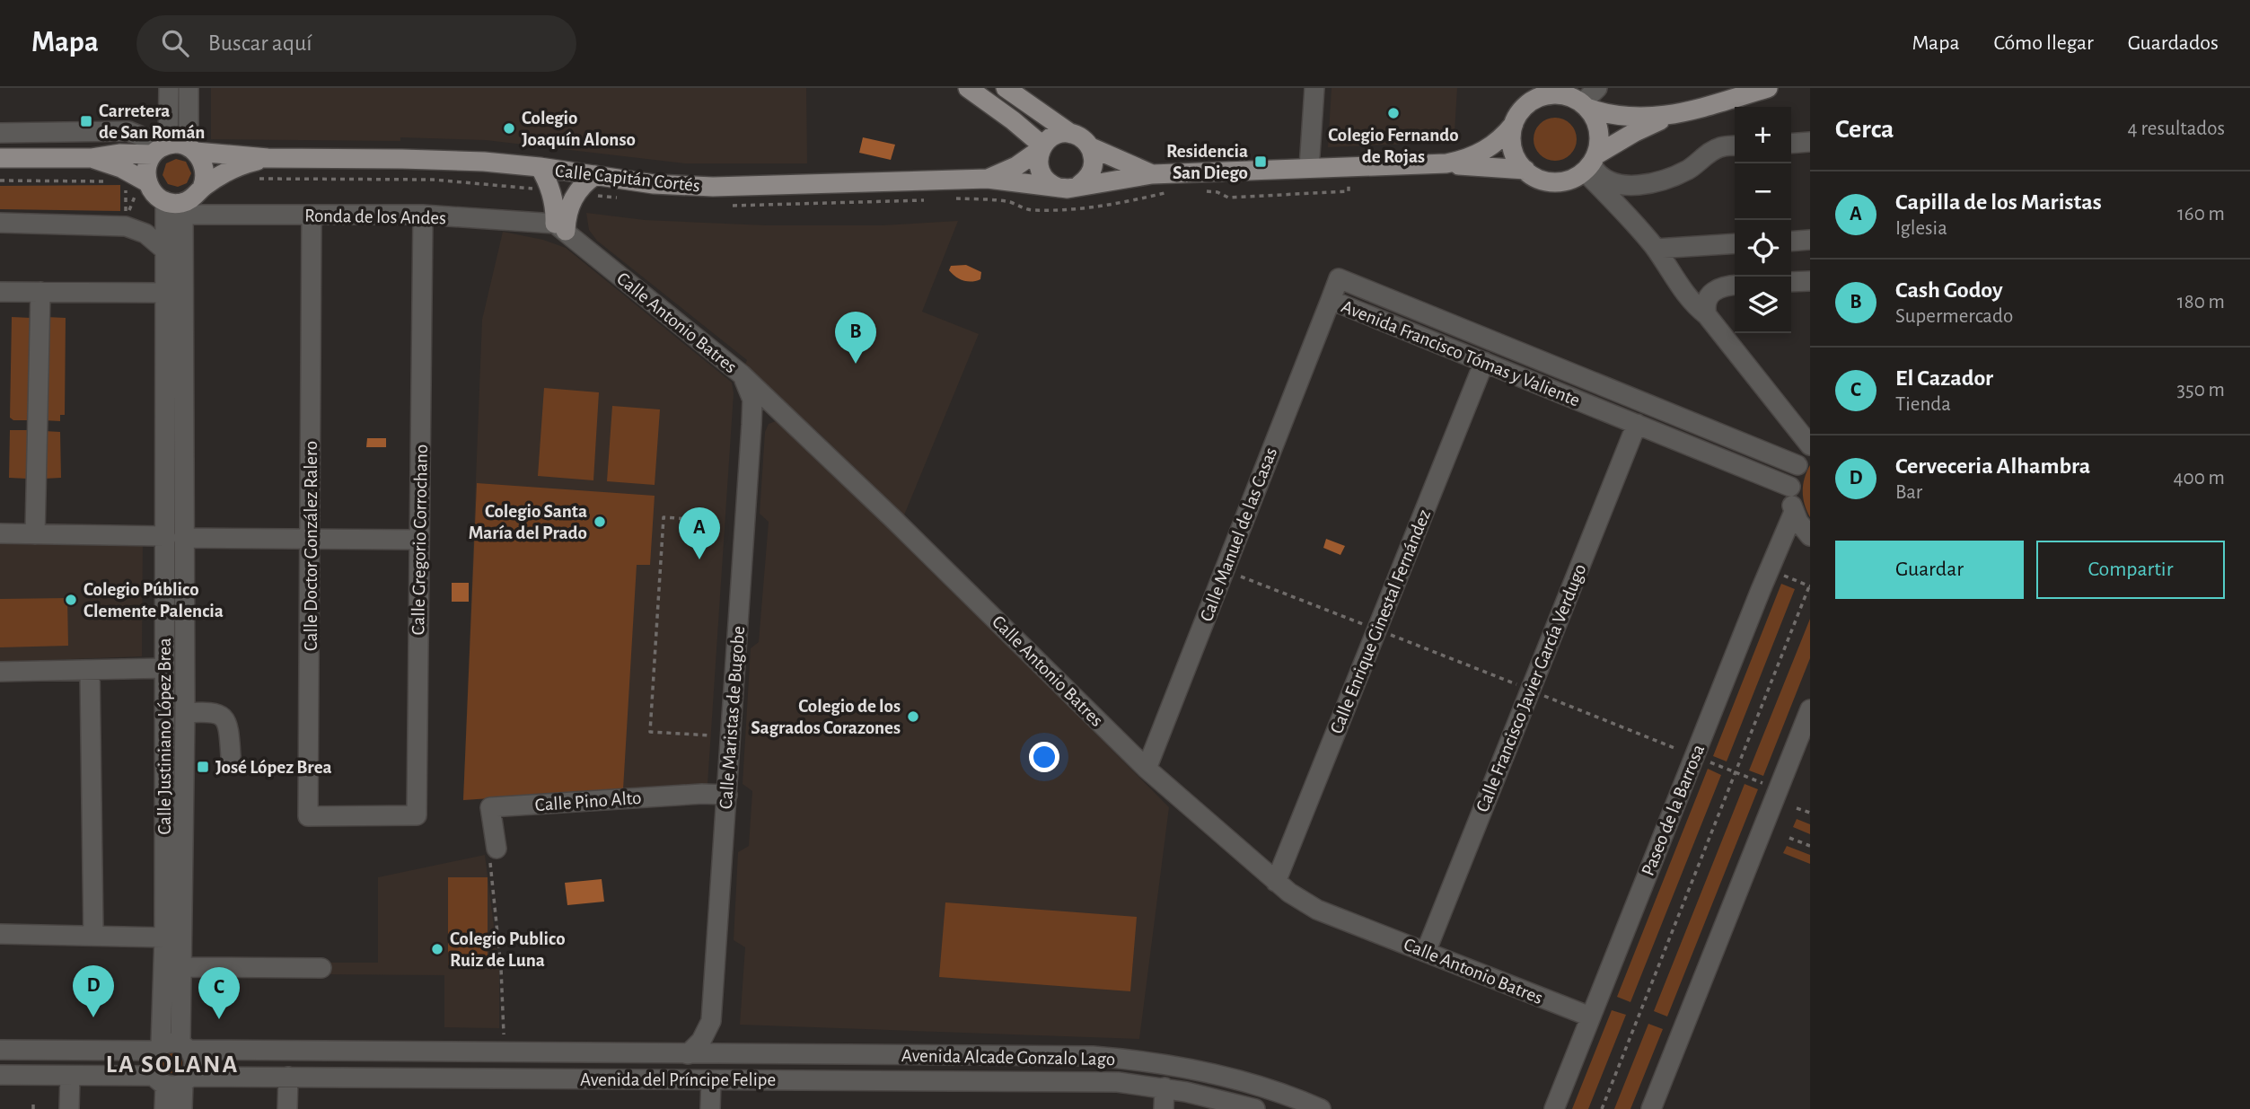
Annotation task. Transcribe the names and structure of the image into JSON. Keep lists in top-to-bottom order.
{
  "streets": {
    "main road": ["Calle Capitán Cortés"],
    "street": [
      "Ronda de los Andes",
      "Calle Antonio Batres",
      "Avenida Francisco Tómas y Valiente",
      "Calle Manuel de las Casas",
      "Calle Gregorio Corrochano",
      "Calle Doctor González Ralero",
      "Calle Enrique Ginestal Fernández",
      "Calle Francisco Javier García Verdugo",
      "Calle Maristas de Bugobe",
      "Calle Justiniano López Brea",
      "Calle Pino Alto",
      "Paseo de la Barrosa",
      "Avenida Alcade Gonzalo Lago",
      "Avenida del Príncipe Felipe"
    ]
  },
  "crossings": [
    ["Calle Capitán Cortés", "Ronda de los Andes"],
    ["Calle Capitán Cortés", "Calle Justiniano López Brea"],
    ["Ronda de los Andes", "Calle Antonio Batres"],
    ["Ronda de los Andes", "Calle Gregorio Corrochano"],
    ["Ronda de los Andes", "Calle Doctor González Ralero"],
    ["Ronda de los Andes", "Calle Justiniano López Brea"],
    ["Calle Antonio Batres", "Calle Manuel de las Casas"],
    ["Calle Antonio Batres", "Calle Enrique Ginestal Fernández"],
    ["Calle Antonio Batres", "Calle Francisco Javier García Verdugo"],
    ["Calle Antonio Batres", "Calle Maristas de Bugobe"],
    ["Calle Antonio Batres", "Paseo de la Barrosa"],
    ["Avenida Francisco Tómas y Valiente", "Calle Manuel de las Casas"],
    ["Avenida Francisco Tómas y Valiente", "Calle Enrique Ginestal Fernández"],
    ["Avenida Francisco Tómas y Valiente", "Calle Francisco Javier García Verdugo"],
    ["Calle Gregorio Corrochano", "Calle Doctor González Ralero"],
    ["Calle Maristas de Bugobe", "Calle Pino Alto"],
    ["Calle Maristas de Bugobe", "Avenida Alcade Gonzalo Lago"],
    ["Calle Maristas de Bugobe", "Avenida del Príncipe Felipe"],
    ["Calle Justiniano López Brea", "Avenida del Príncipe Felipe"],
    ["Avenida Alcade Gonzalo Lago", "Avenida del Príncipe Felipe"]
  ],
  "districts": ["LA SOLANA"],
  "places": {
    "other": [
      "Colegio Fernando de Rojas",
      "Colegio Joaquín Alonso",
      "Colegio Santa María del Prado",
      "Colegio Público Clemente Palencia",
      "Colegio de los Sagrados Corazones",
      "Colegio Publico Ruiz de Luna"
    ],
    "transit": ["Carretera de San Román", "Residencia San Diego", "José López Brea"]
  },
  "page": {
    "header": "Mapa",
    "search": "Buscar aquí",
    "nav": ["Mapa", "Cómo llegar", "Guardados"],
    "heading": ["Cerca", "4 resultados"],
    "map_buttons": ["+", "−"],
    "list": [
      {
        "mark": "A",
        "name": "Capilla de los Maristas",
        "note": "Iglesia",
        "value": "160 m"
      },
      {
        "mark": "B",
        "name": "Cash Godoy",
        "note": "Supermercado",
        "value": "180 m"
      },
      {
        "mark": "C",
        "name": "El Cazador",
        "note": "Tienda",
        "value": "350 m"
      },
      {
        "mark": "D",
        "name": "Cerveceria Alhambra",
        "note": "Bar",
        "value": "400 m"
      }
    ],
    "pins": [
      "B",
      "A",
      "D",
      "C"
    ],
    "buttons": ["Guardar", "Compartir"]
  }
}
